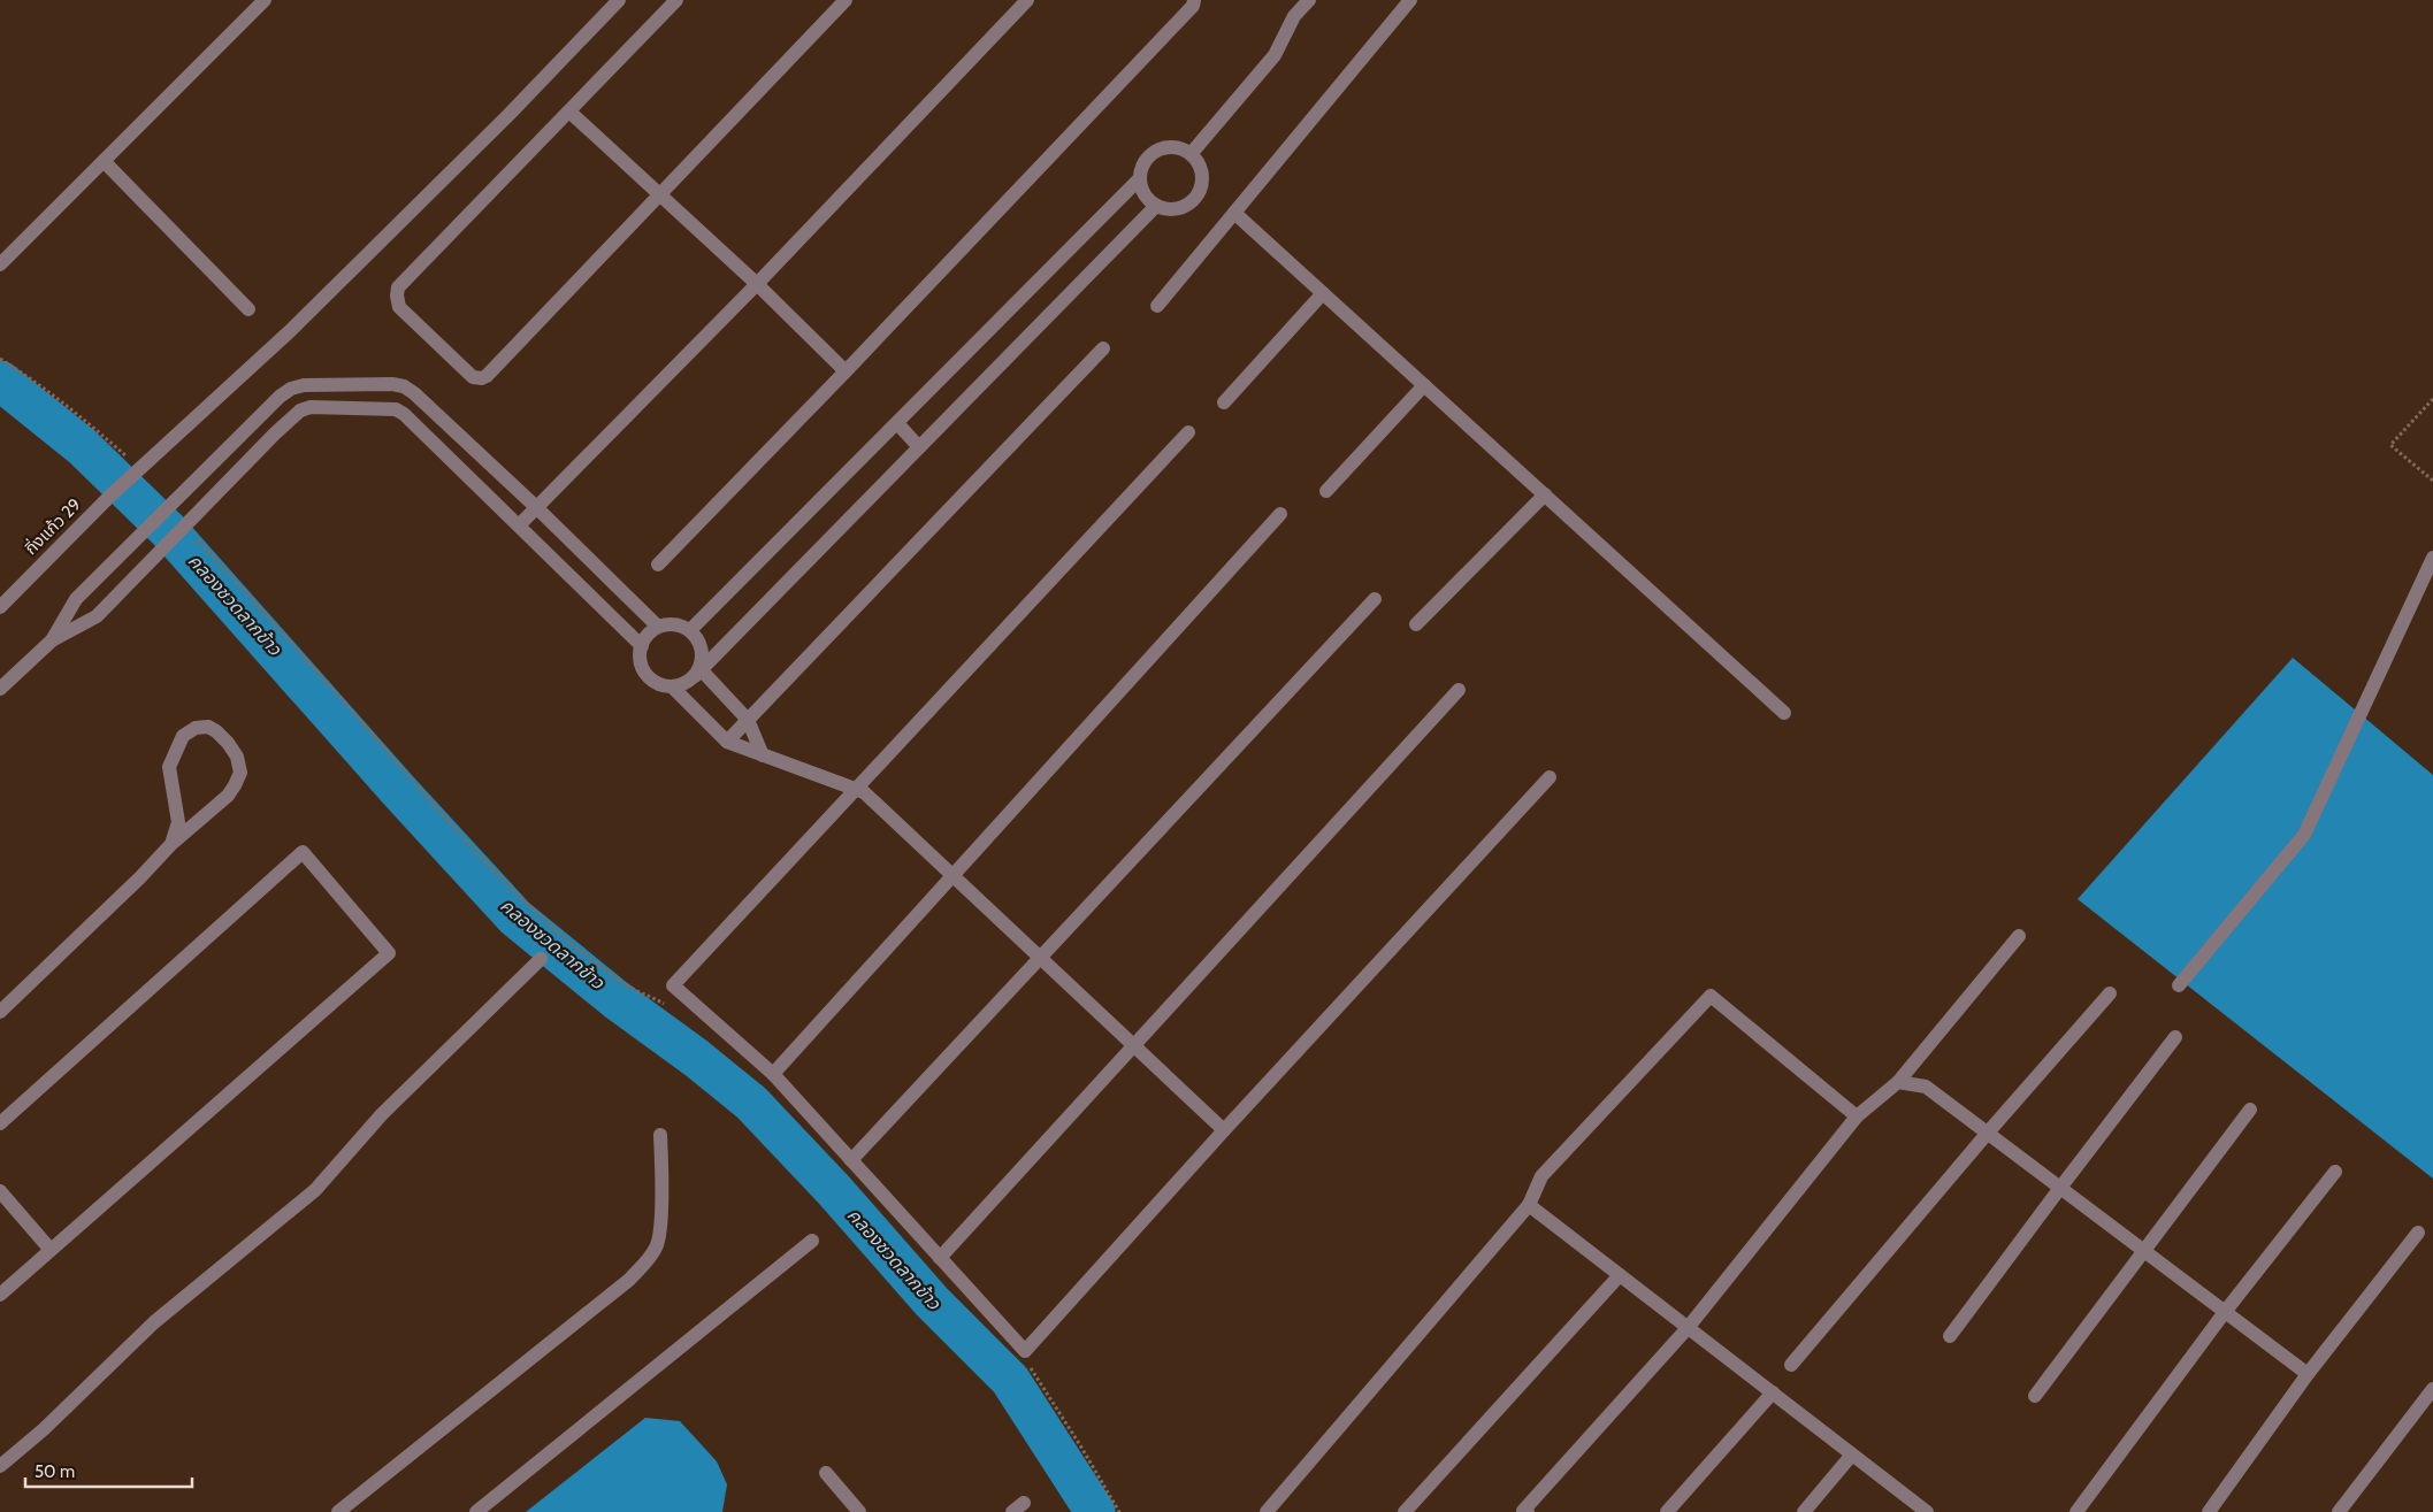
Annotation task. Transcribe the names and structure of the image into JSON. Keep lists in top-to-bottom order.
{
  "streets": {
    "street": ["กิ่งแก้ว 29"]
  },
  "water": ["คลองชวดลากข้าว"],
  "scale_bar": "50 m"
}
